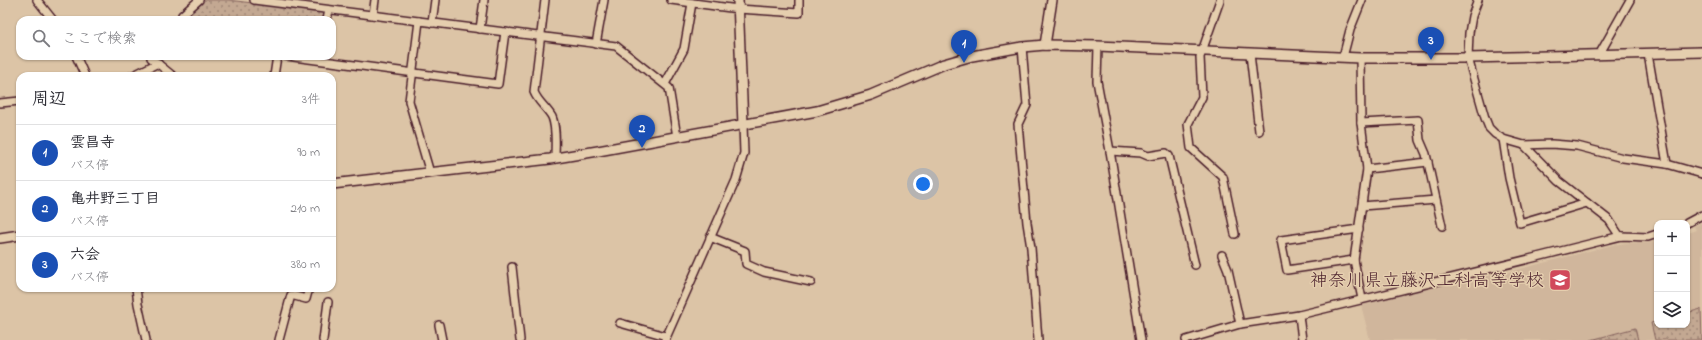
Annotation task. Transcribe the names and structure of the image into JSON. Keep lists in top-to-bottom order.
{
  "places": {
    "school or university": ["神奈川県立藤沢工科高等学校"]
  },
  "page": {
    "search": "ここで検索",
    "pins": ["3", "1", "2"],
    "heading": ["周辺", "3件"],
    "list": [
      {
        "mark": "1",
        "name": "雲昌寺",
        "note": "バス停",
        "value": "90 m"
      },
      {
        "mark": "2",
        "name": "亀井野三丁目",
        "note": "バス停",
        "value": "210 m"
      },
      {
        "mark": "3",
        "name": "六会",
        "note": "バス停",
        "value": "380 m"
      }
    ],
    "map_buttons": ["+", "−"]
  }
}
